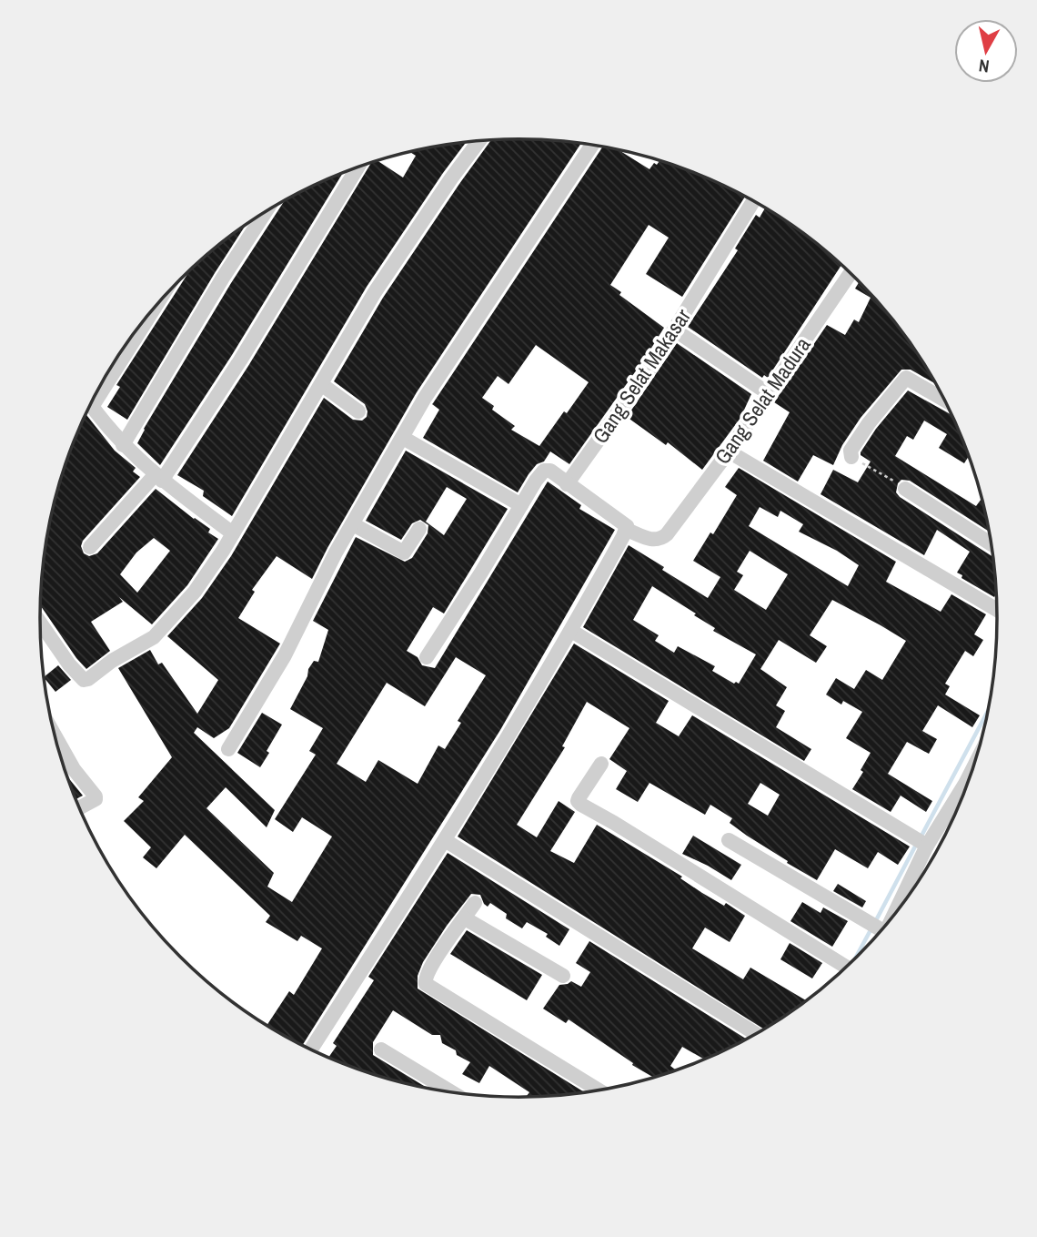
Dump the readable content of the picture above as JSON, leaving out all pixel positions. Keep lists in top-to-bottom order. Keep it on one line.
{"streets":{"street":["Gang Selat Makasar","Gang Selat Madura"]},"north":"bottom"}
